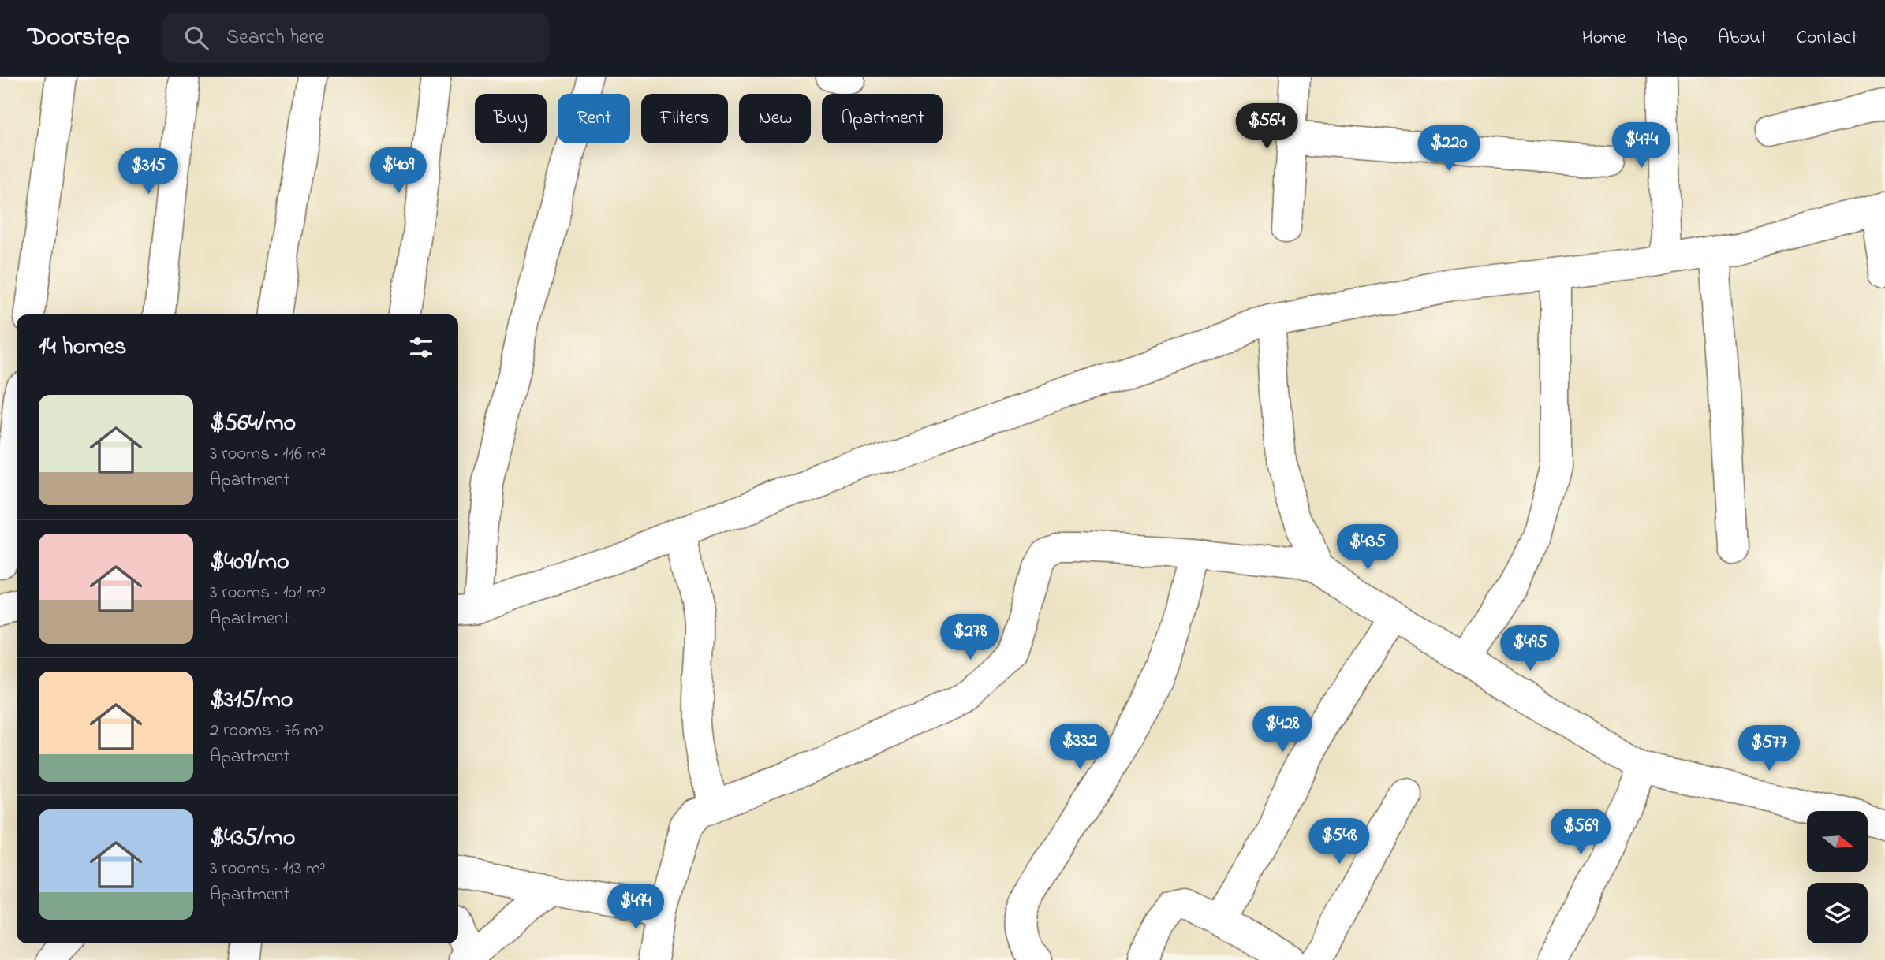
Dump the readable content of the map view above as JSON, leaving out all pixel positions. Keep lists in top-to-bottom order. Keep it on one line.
{"north":"right","page":{"header":"Doorstep","search":"Search here","nav":["Home","Map","About","Contact"],"chip":["Buy","Rent","Filters","New","Apartment"],"price":["$564","$474","$220","$409","$315","$435","$278","$495","$428","$332","$577","$569","$548","$494"],"heading":"14 homes","list":[{"name":"$564/mo","note":"3 rooms · 116 m² · Apartment"},{"name":"$409/mo","note":"3 rooms · 101 m² · Apartment"},{"name":"$315/mo","note":"2 rooms · 76 m² · Apartment"},{"name":"$435/mo","note":"3 rooms · 113 m² · Apartment"}]}}
